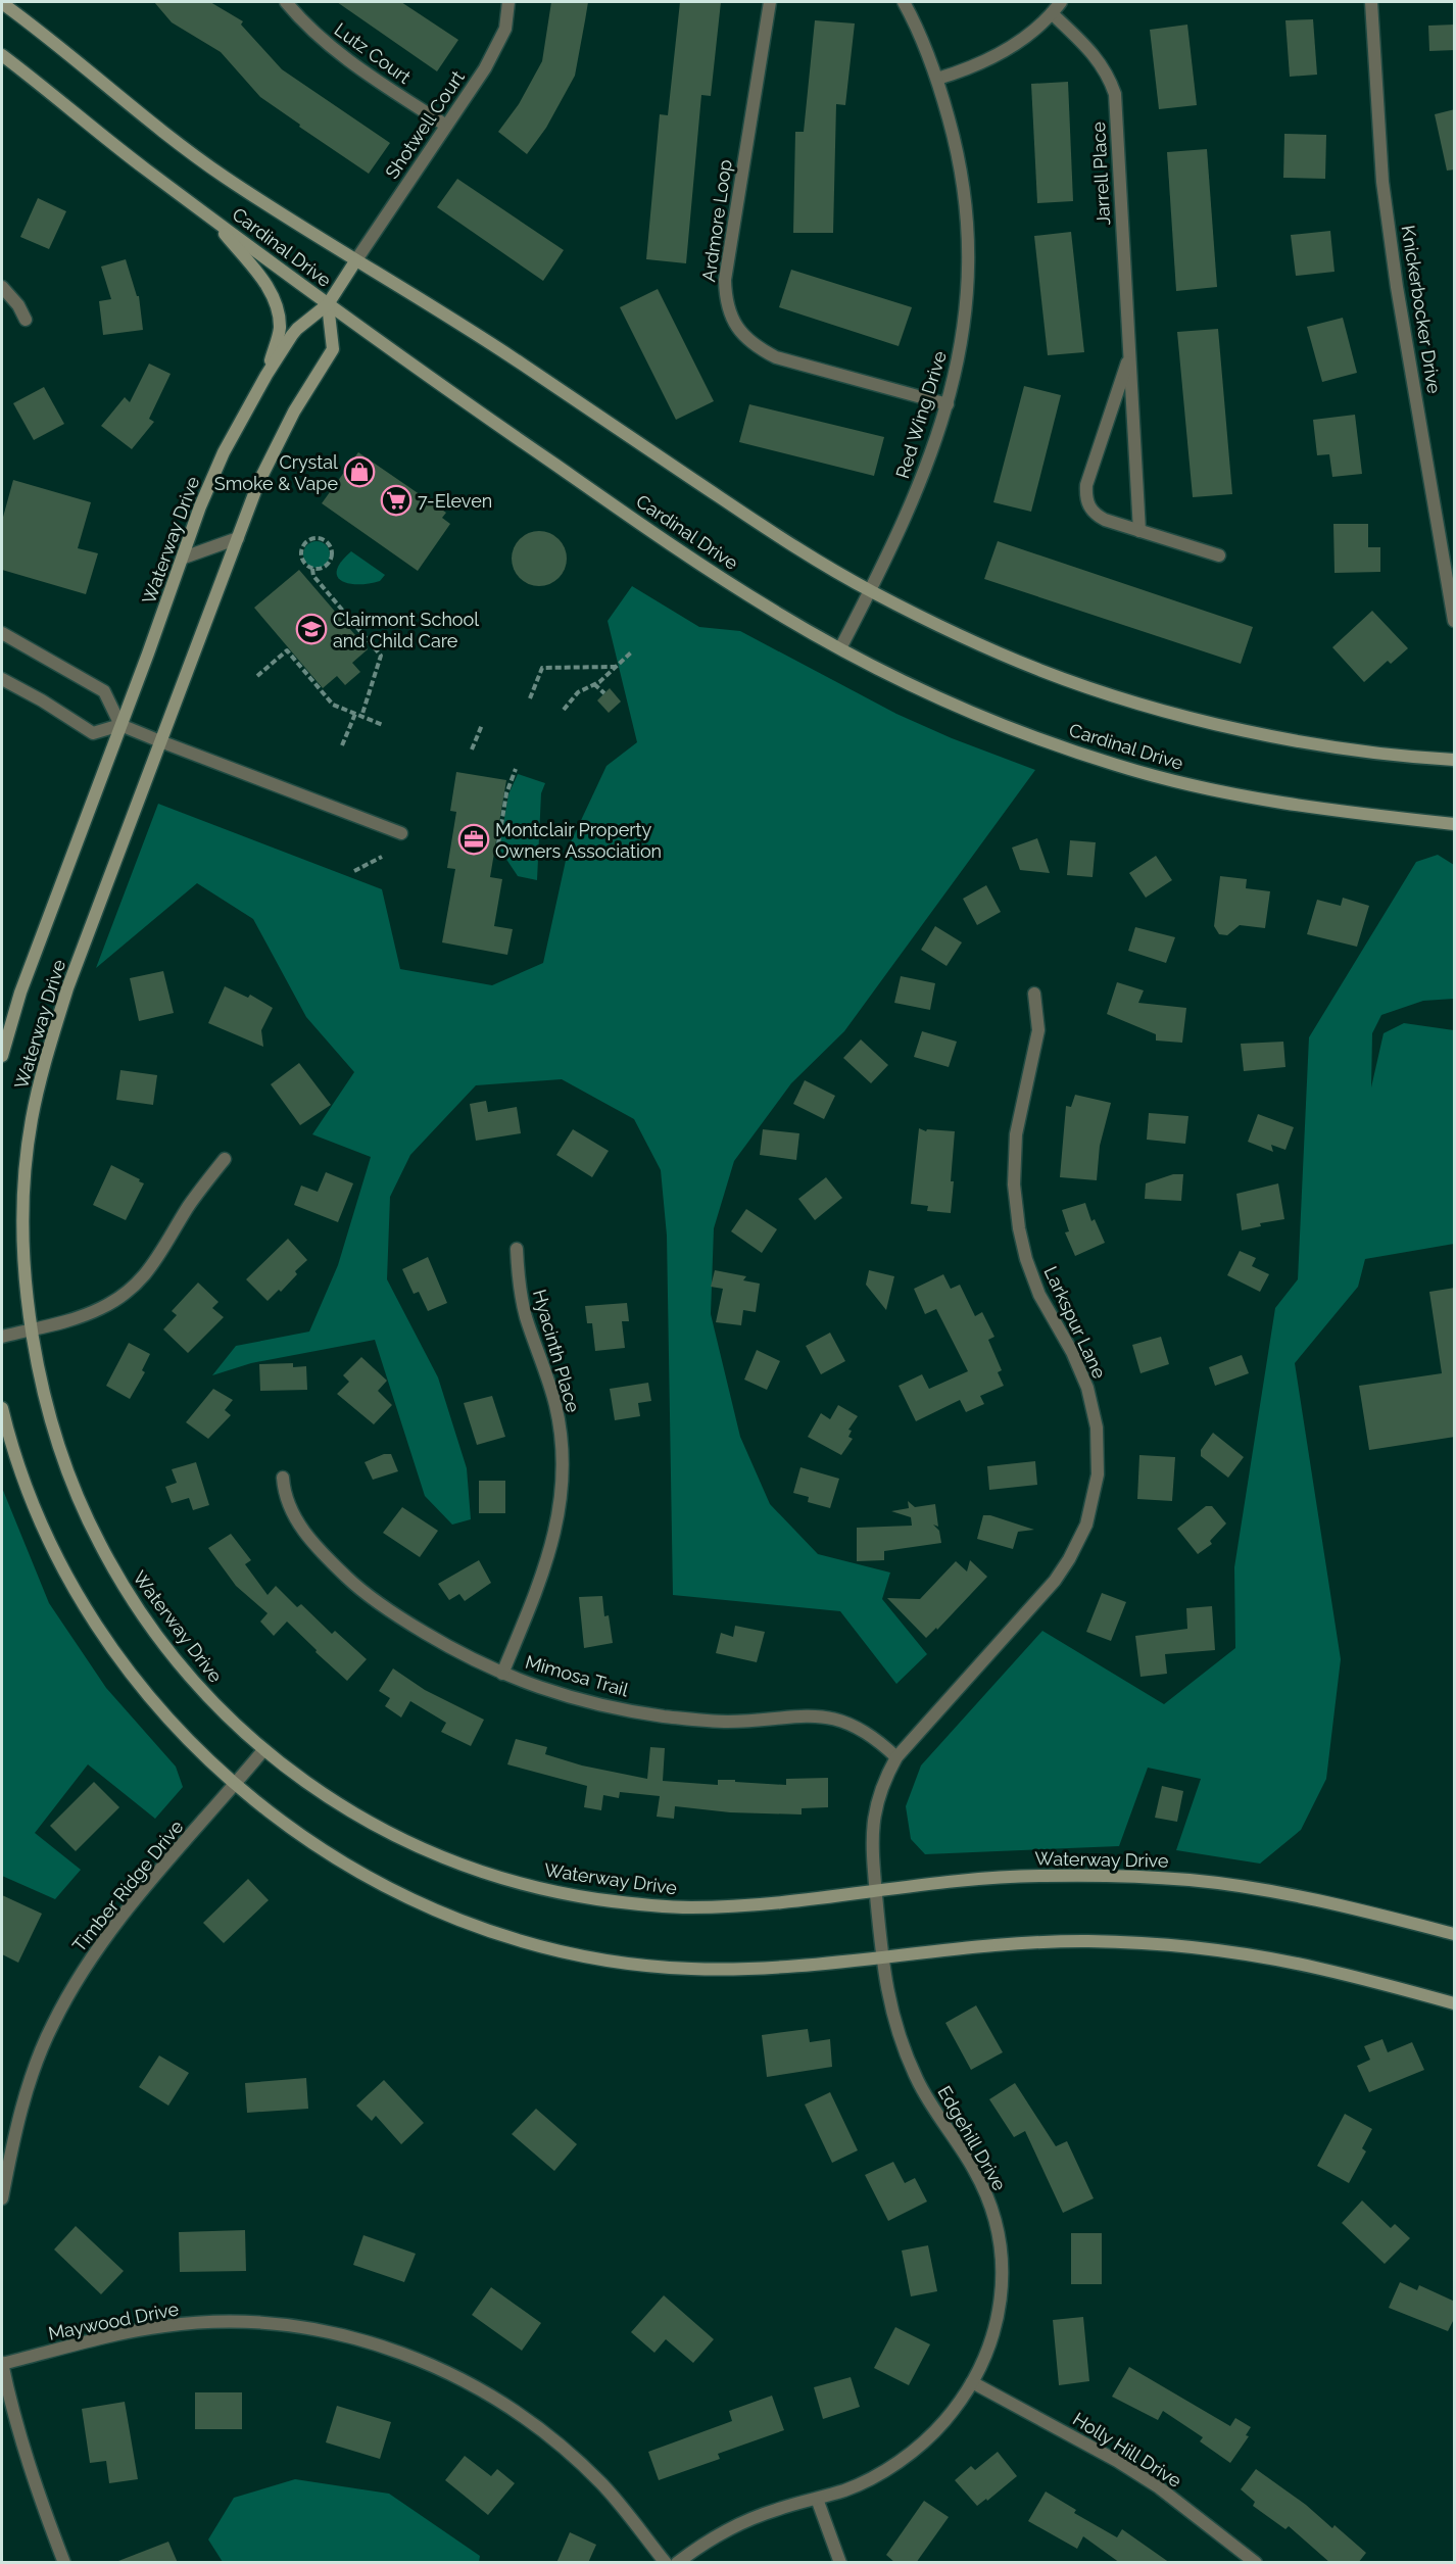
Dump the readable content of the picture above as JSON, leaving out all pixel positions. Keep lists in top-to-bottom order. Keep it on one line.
{"streets":{"main road":["Cardinal Drive","Waterway Drive"],"street":["Lutz Court","Shotwell Court","Jarrell Place","Ardmore Loop","Knickerbocker Drive","Red Wing Drive","Larkspur Lane","Hyacinth Place","Mimosa Trail","Timber Ridge Drive","Edgehill Drive","Maywood Drive","Holly Hill Drive"]},"crossings":[["Lutz Court","Shotwell Court"],["Shotwell Court","Cardinal Drive"],["Shotwell Court","Waterway Drive"],["Ardmore Loop","Red Wing Drive"],["Cardinal Drive","Red Wing Drive"],["Cardinal Drive","Waterway Drive"],["Waterway Drive","Larkspur Lane"],["Waterway Drive","Timber Ridge Drive"],["Waterway Drive","Edgehill Drive"],["Larkspur Lane","Mimosa Trail"],["Larkspur Lane","Edgehill Drive"],["Hyacinth Place","Mimosa Trail"],["Edgehill Drive","Holly Hill Drive"]],"places":{"shop":["Crystal Smoke & Vape"],"supermarket":["7-Eleven"],"school or university":["Clairmont School and Child Care"],"office":["Montclair Property Owners Association"]}}
